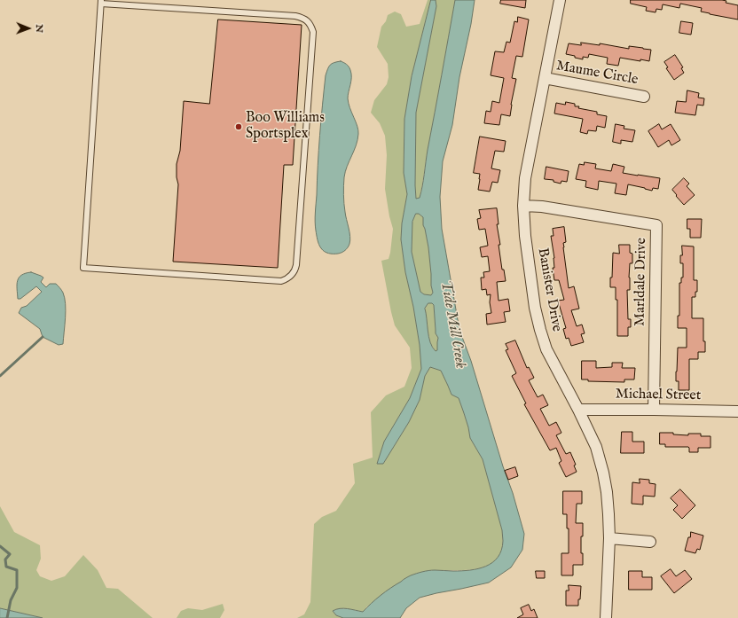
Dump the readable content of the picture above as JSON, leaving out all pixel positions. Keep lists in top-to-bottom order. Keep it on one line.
{"streets":{"street":["Maume Circle","Marldale Drive","Banister Drive","Michael Street"]},"crossings":[["Maume Circle","Banister Drive"],["Marldale Drive","Banister Drive"],["Marldale Drive","Michael Street"],["Banister Drive","Michael Street"]],"water":["Tide Mill Creek"],"places":["Boo Williams Sportsplex"],"north":"right"}
